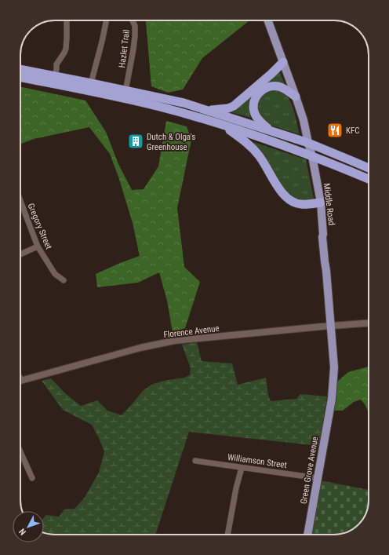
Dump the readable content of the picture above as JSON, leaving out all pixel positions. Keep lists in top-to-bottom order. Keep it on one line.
{"streets":{"main road":["Middle Road","Green Grove Avenue"],"street":["Hazlet Trail","Gregory Street","Florence Avenue","Williamson Street"]},"crossings":[["Middle Road","Florence Avenue"],["Middle Road","Green Grove Avenue"],["Williamson Street","Green Grove Avenue"]],"places":{"restaurant":["KFC"],"building":["Dutch & Olga's Greenhouse"]},"north":"bottom left"}
